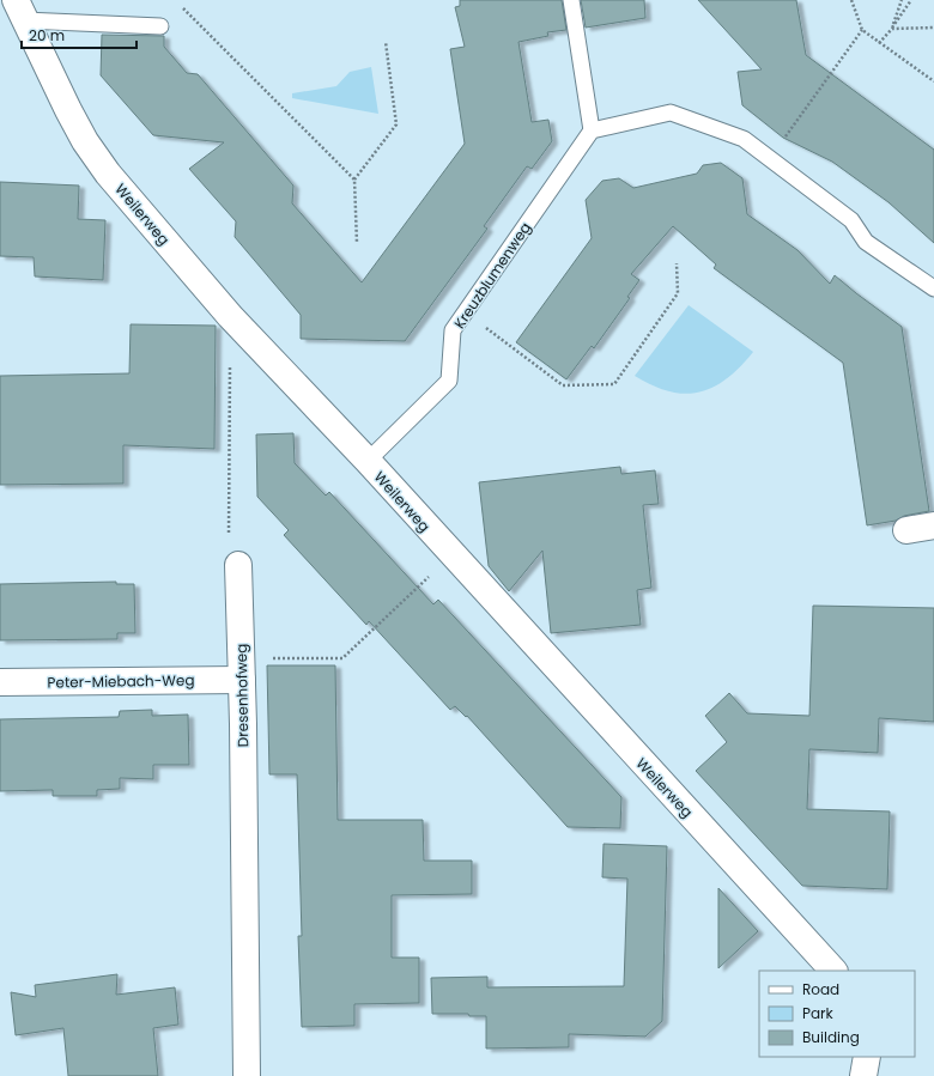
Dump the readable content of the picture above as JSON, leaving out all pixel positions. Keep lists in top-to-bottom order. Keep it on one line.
{"streets":{"street":["Weilerweg","Peter-Miebach-Weg","Dresenhofweg"],"lane":["Kreuzblumenweg"]},"crossings":[["Weilerweg","Kreuzblumenweg"],["Peter-Miebach-Weg","Dresenhofweg"]],"legend":["Road","Park","Building"],"scale_bar":"20 m"}
